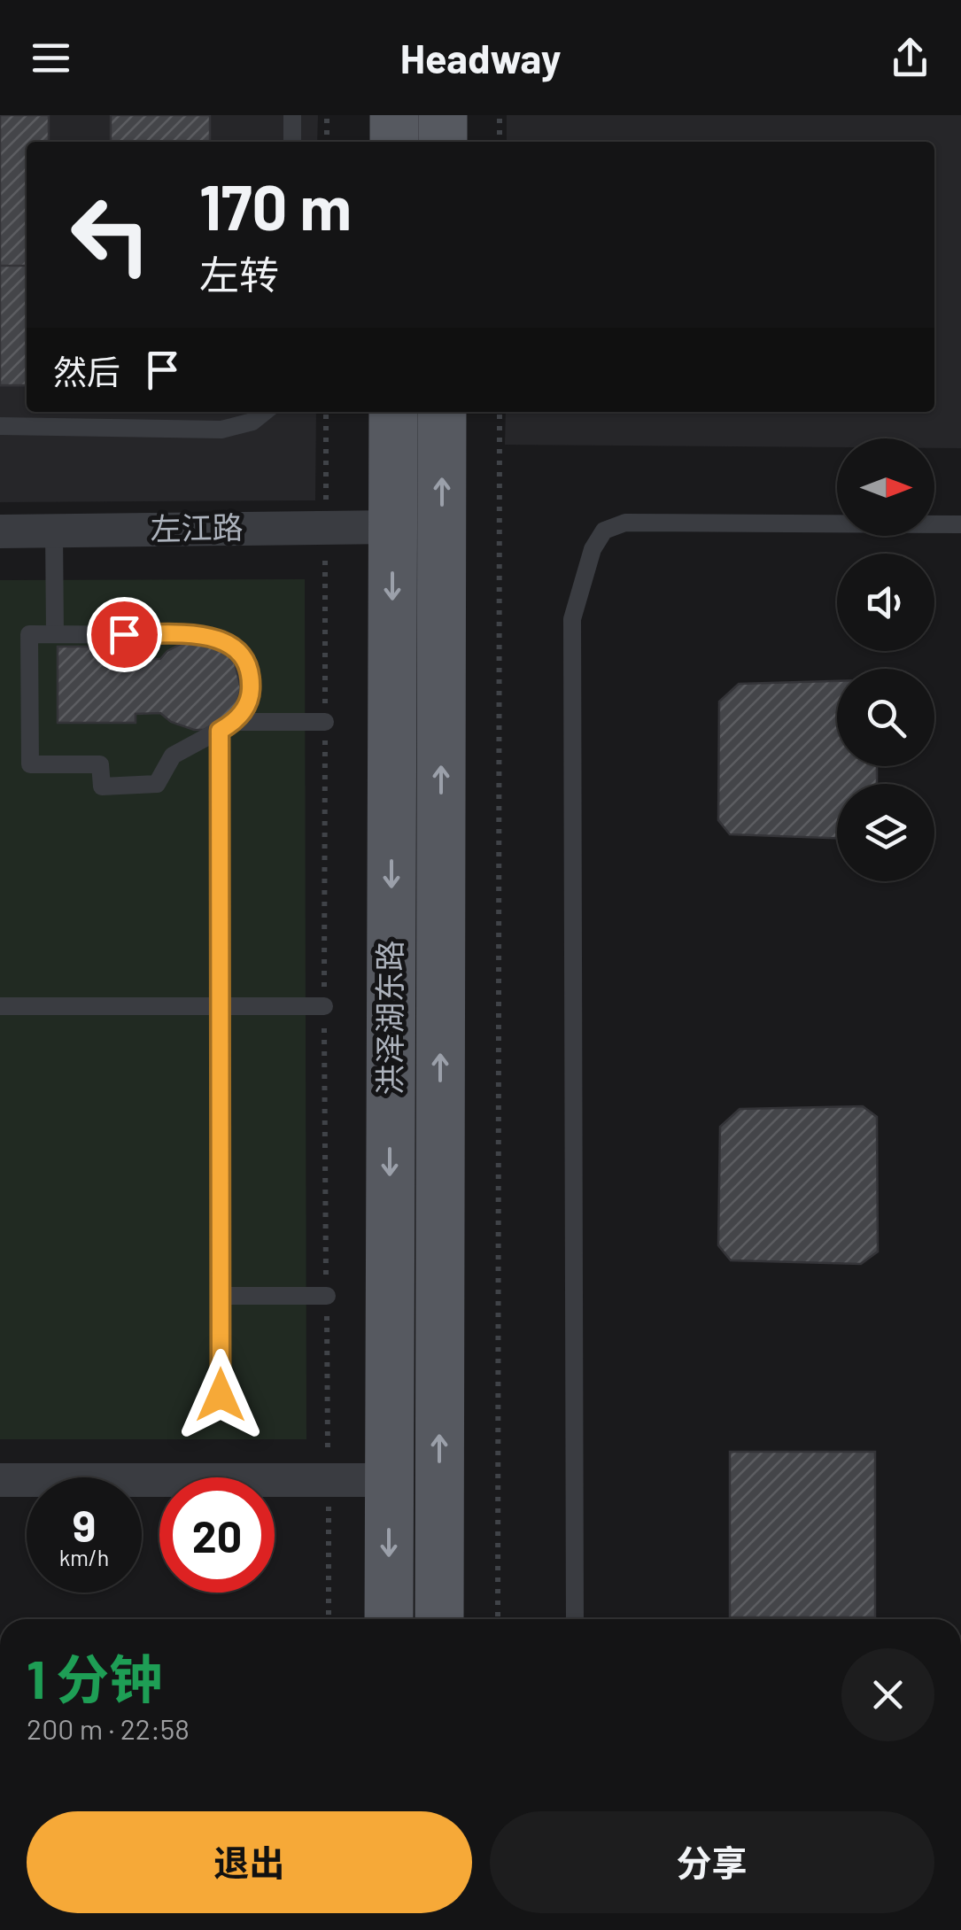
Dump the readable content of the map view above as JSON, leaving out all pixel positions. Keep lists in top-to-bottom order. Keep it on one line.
{"streets":{"main road":["洪泽湖东路"],"street":["左江路"]},"crossings":[["左江路","洪泽湖东路"]],"north":"right","page":{"header":"Headway","turn":["170 m","左转"],"then":"然后","speed":"9 km/h","limit":"20","heading":["1 分钟","200 m · 22:58"],"buttons":["退出","分享"]}}
